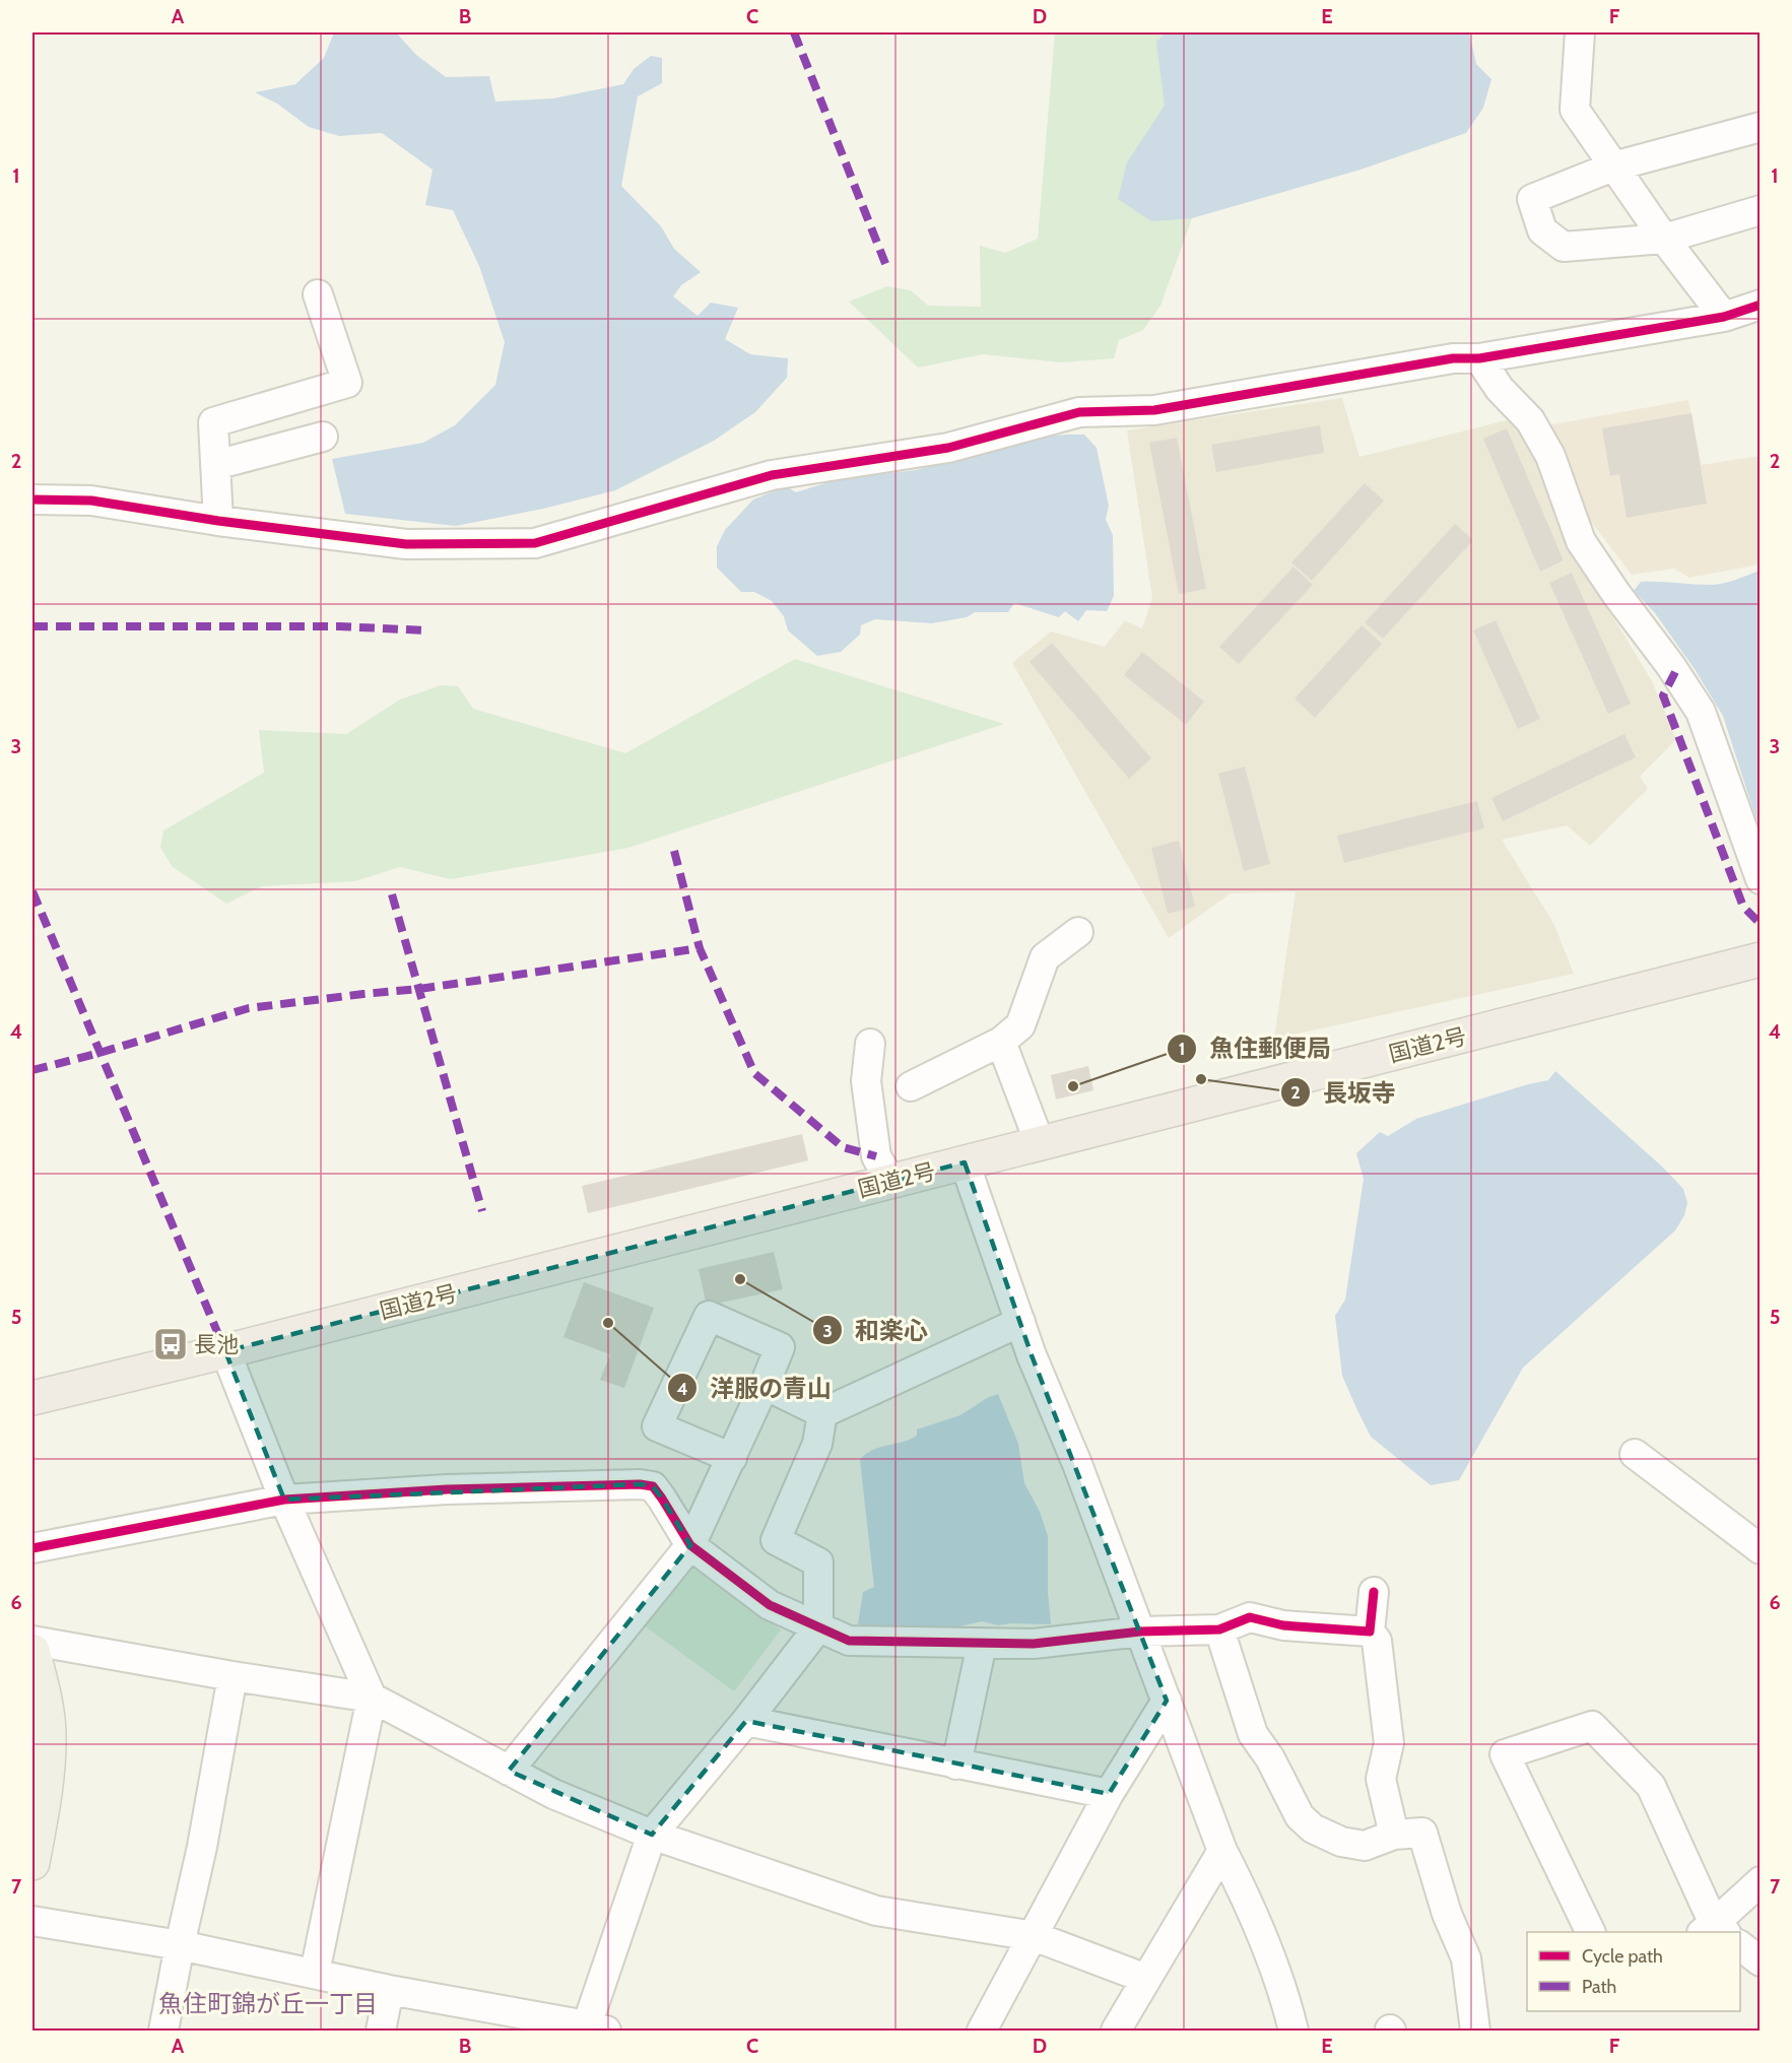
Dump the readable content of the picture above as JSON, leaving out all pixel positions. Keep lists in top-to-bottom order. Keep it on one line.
{"streets":{"highway":["国道2号"]},"districts":["魚住町錦が丘一丁目"],"places":{"other":["長坂寺","魚住郵便局","和楽心","洋服の青山"],"bus stop":["長池"]},"legend":["Cycle path","Path"],"grid":{"columns":["A","B","C","D","E","F"],"rows":["1","2","3","4","5","6","7"]}}
